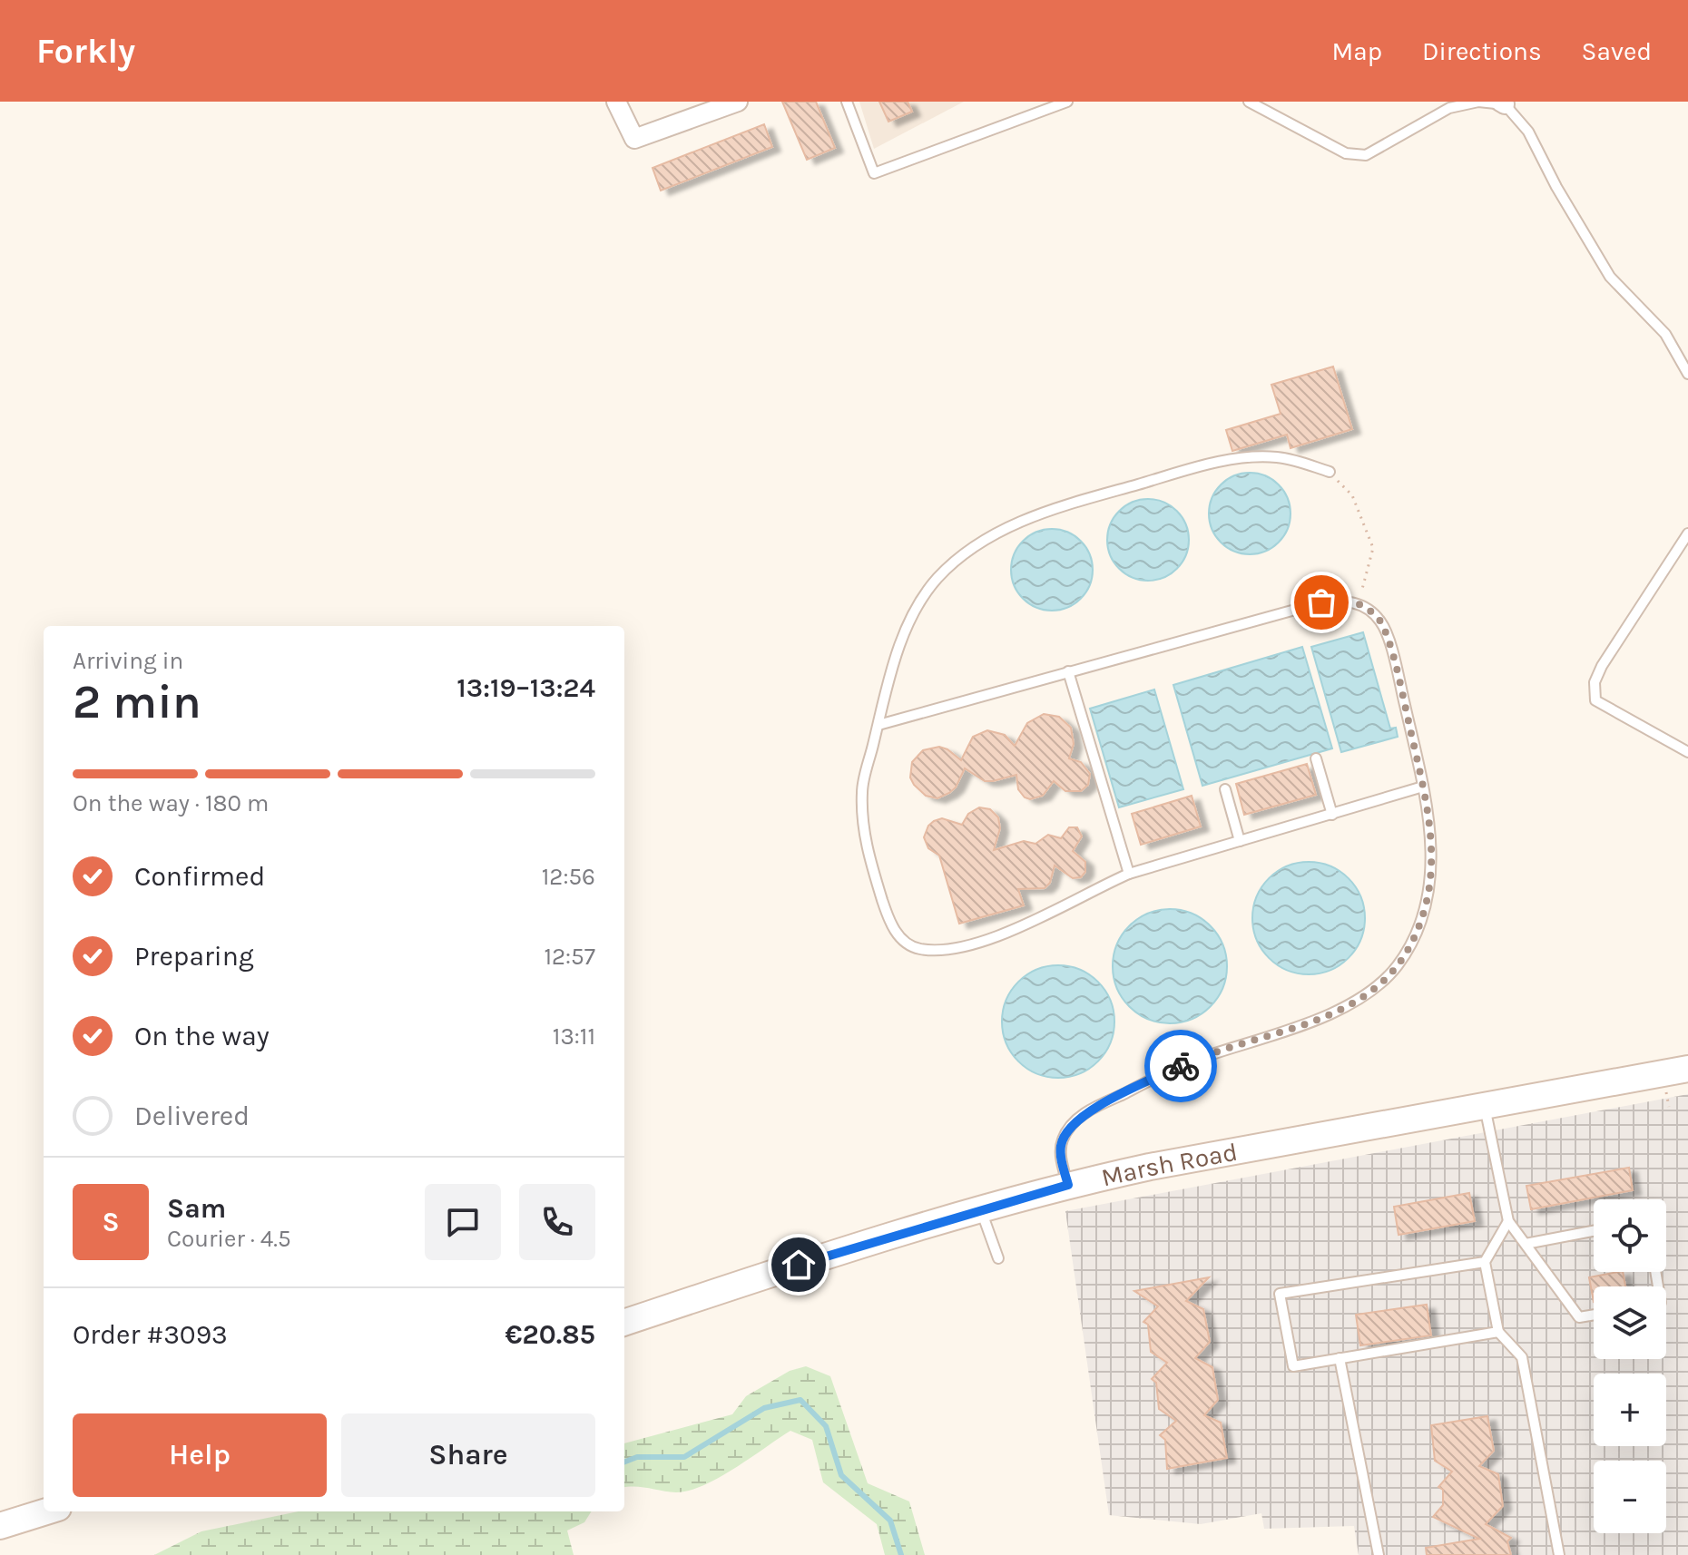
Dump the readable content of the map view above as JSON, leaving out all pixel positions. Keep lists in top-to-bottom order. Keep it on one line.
{"streets":{"main road":["Marsh Road"]},"page":{"header":"Forkly","nav":["Map","Directions","Saved"],"heading":["2 min","Arriving in","13:19–13:24"],"panel":["Sam","Courier · 4.5","Order #3093","€20.85"],"bar":"On the way · 180 m","list":[["Confirmed","12:56"],["Preparing","12:57"],["On the way","13:11"],"Delivered"],"round":"S","map_buttons":["+","−"],"buttons":["Help","Share"]}}
